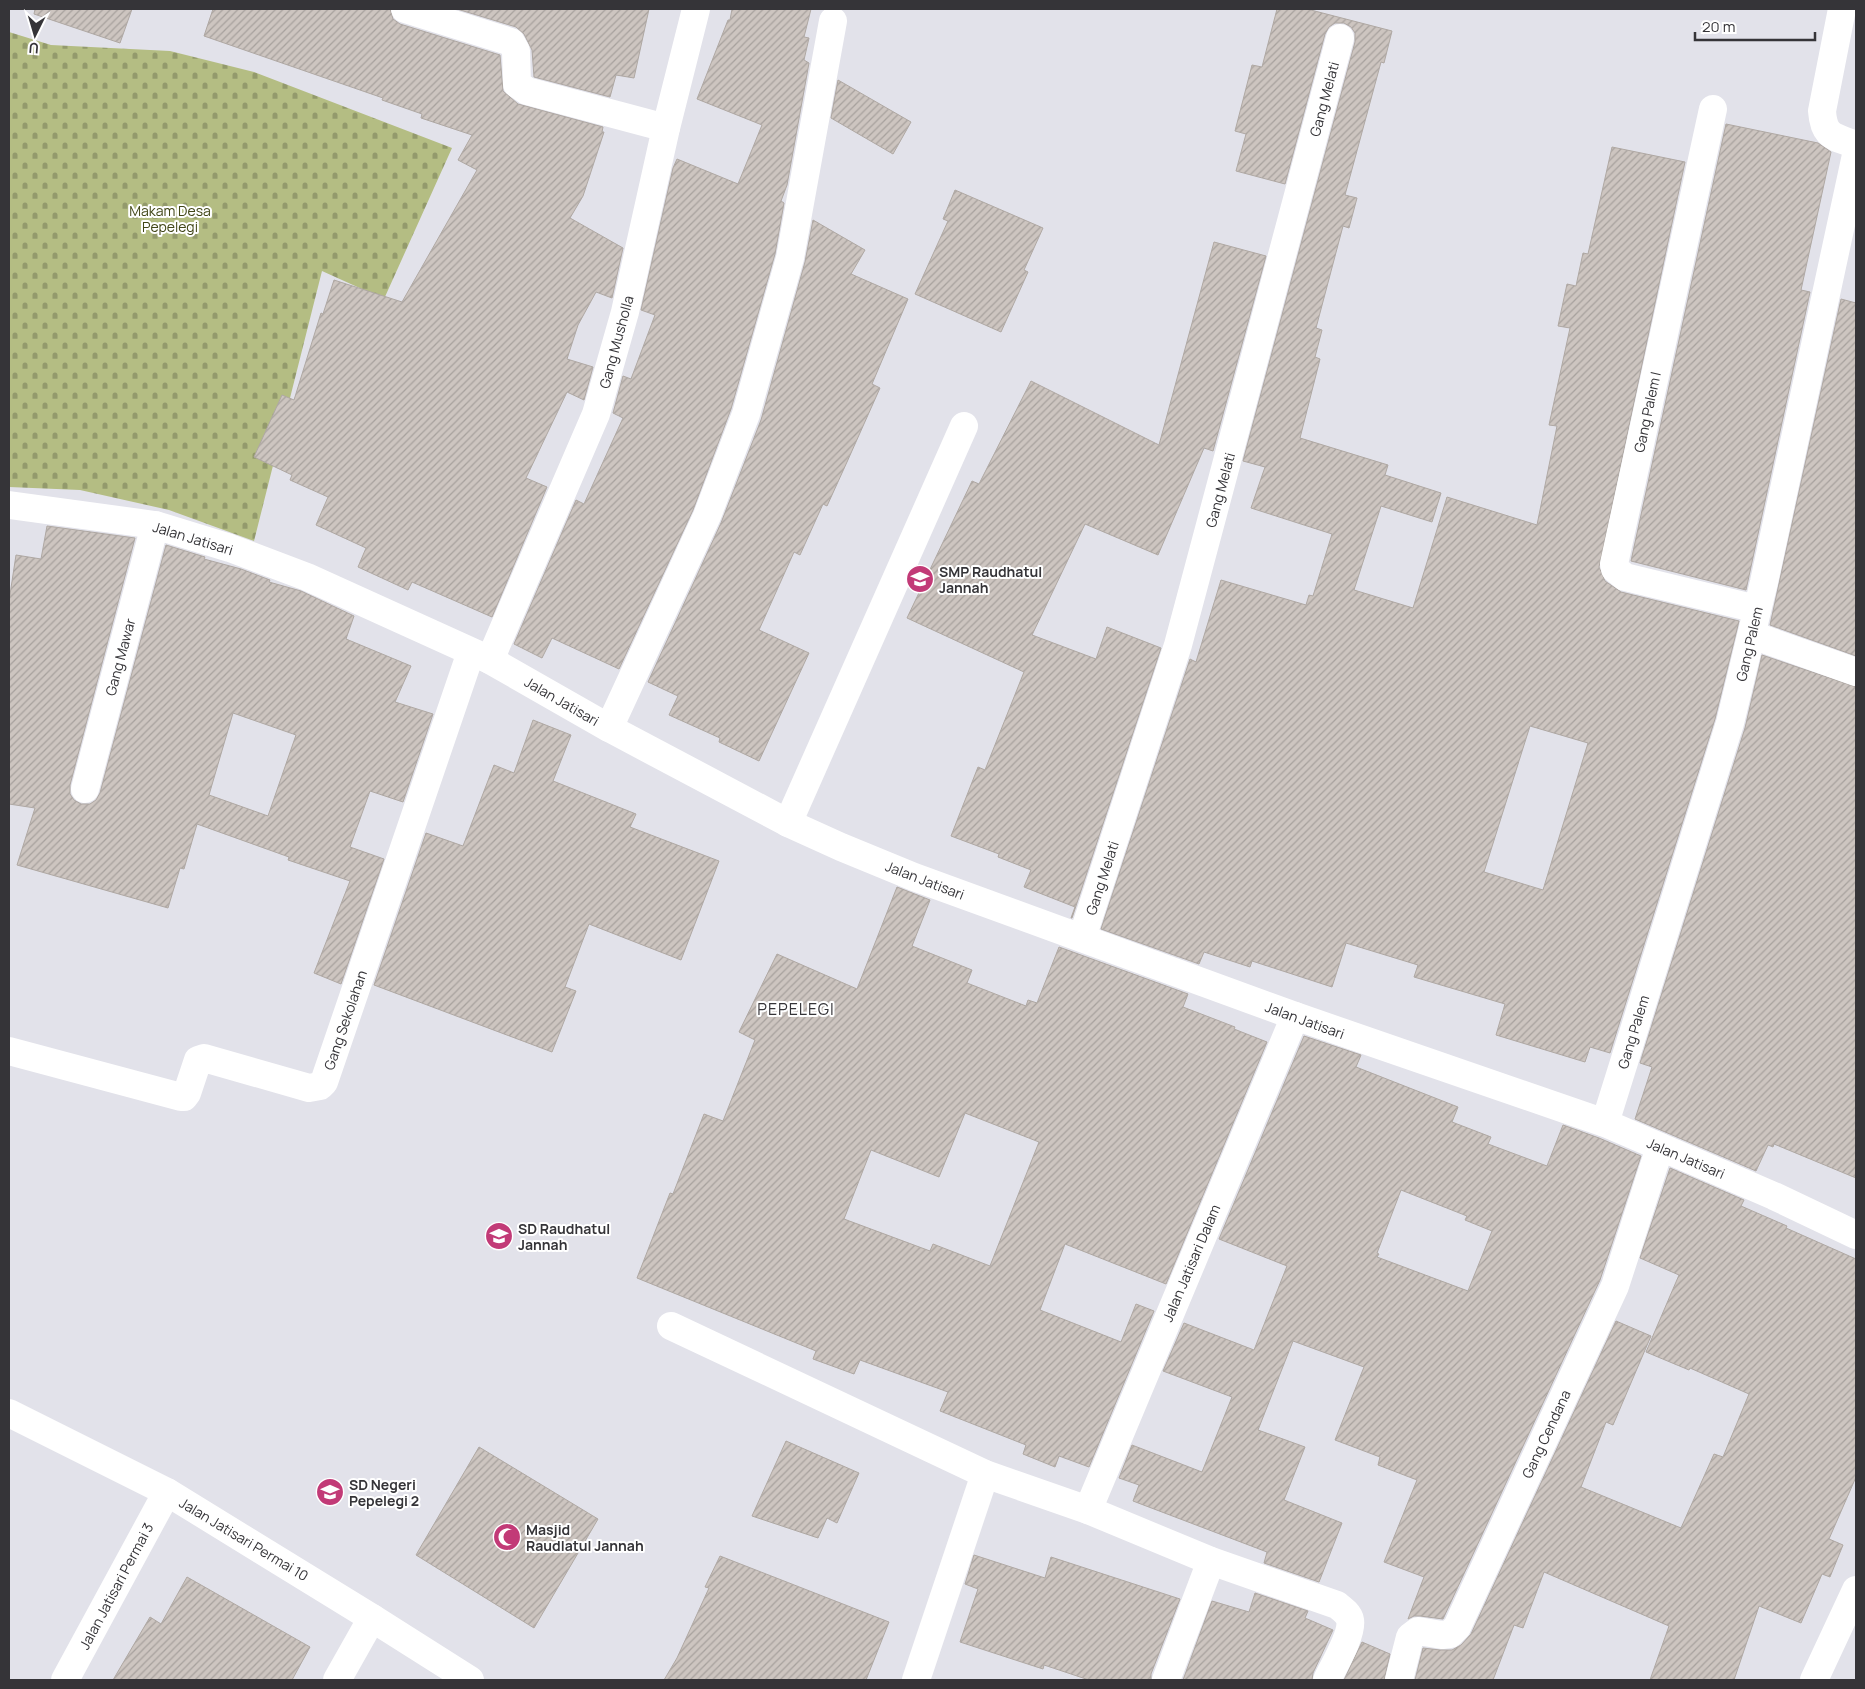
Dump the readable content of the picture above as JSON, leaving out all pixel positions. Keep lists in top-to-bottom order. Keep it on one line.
{"streets":{"street":["Gang Melati","Gang Musholla","Gang Palem I","Jalan Jatisari","Gang Palem","Gang Mawar","Gang Sekolahan","Jalan Jatisari Dalam","Gang Cendana","Jalan Jatisari Permai 10","Jalan Jatisari Permai 3"]},"crossings":[["Gang Melati","Jalan Jatisari"],["Gang Musholla","Jalan Jatisari"],["Gang Musholla","Gang Sekolahan"],["Gang Palem I","Gang Palem"],["Jalan Jatisari","Gang Palem"],["Jalan Jatisari","Gang Mawar"],["Jalan Jatisari","Gang Sekolahan"],["Jalan Jatisari","Jalan Jatisari Dalam"],["Jalan Jatisari","Gang Cendana"],["Jalan Jatisari Permai 10","Jalan Jatisari Permai 3"]],"districts":["PEPELEGI"],"parks":["Makam Desa Pepelegi"],"places":{"school or university":["SMP Raudhatul Jannah","SD Raudhatul Jannah","SD Negeri Pepelegi 2"],"mosque":["Masjid Raudlatul Jannah"]},"scale_bar":"20 m","north":"bottom"}
